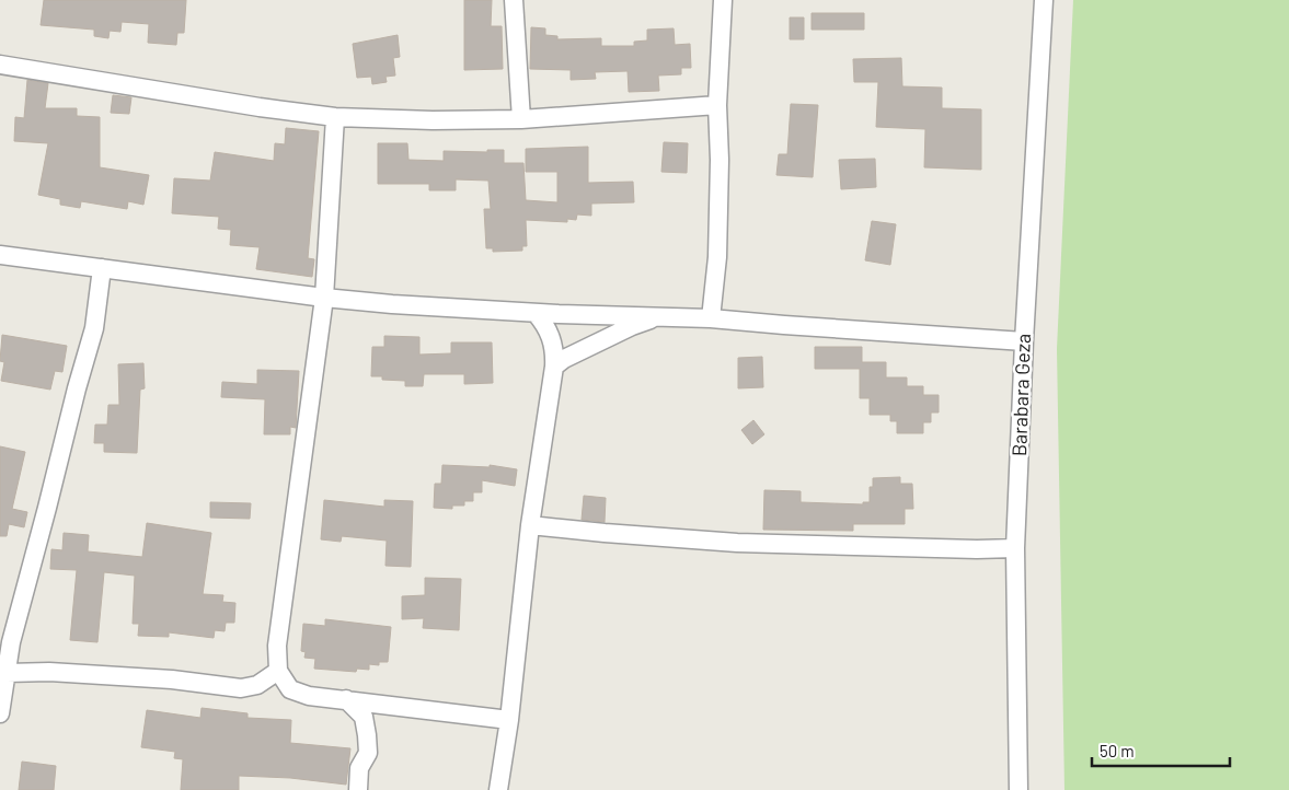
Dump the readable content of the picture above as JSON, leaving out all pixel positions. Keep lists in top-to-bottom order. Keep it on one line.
{"streets":{"street":["Barabara Geza"]},"scale_bar":"50 m"}
